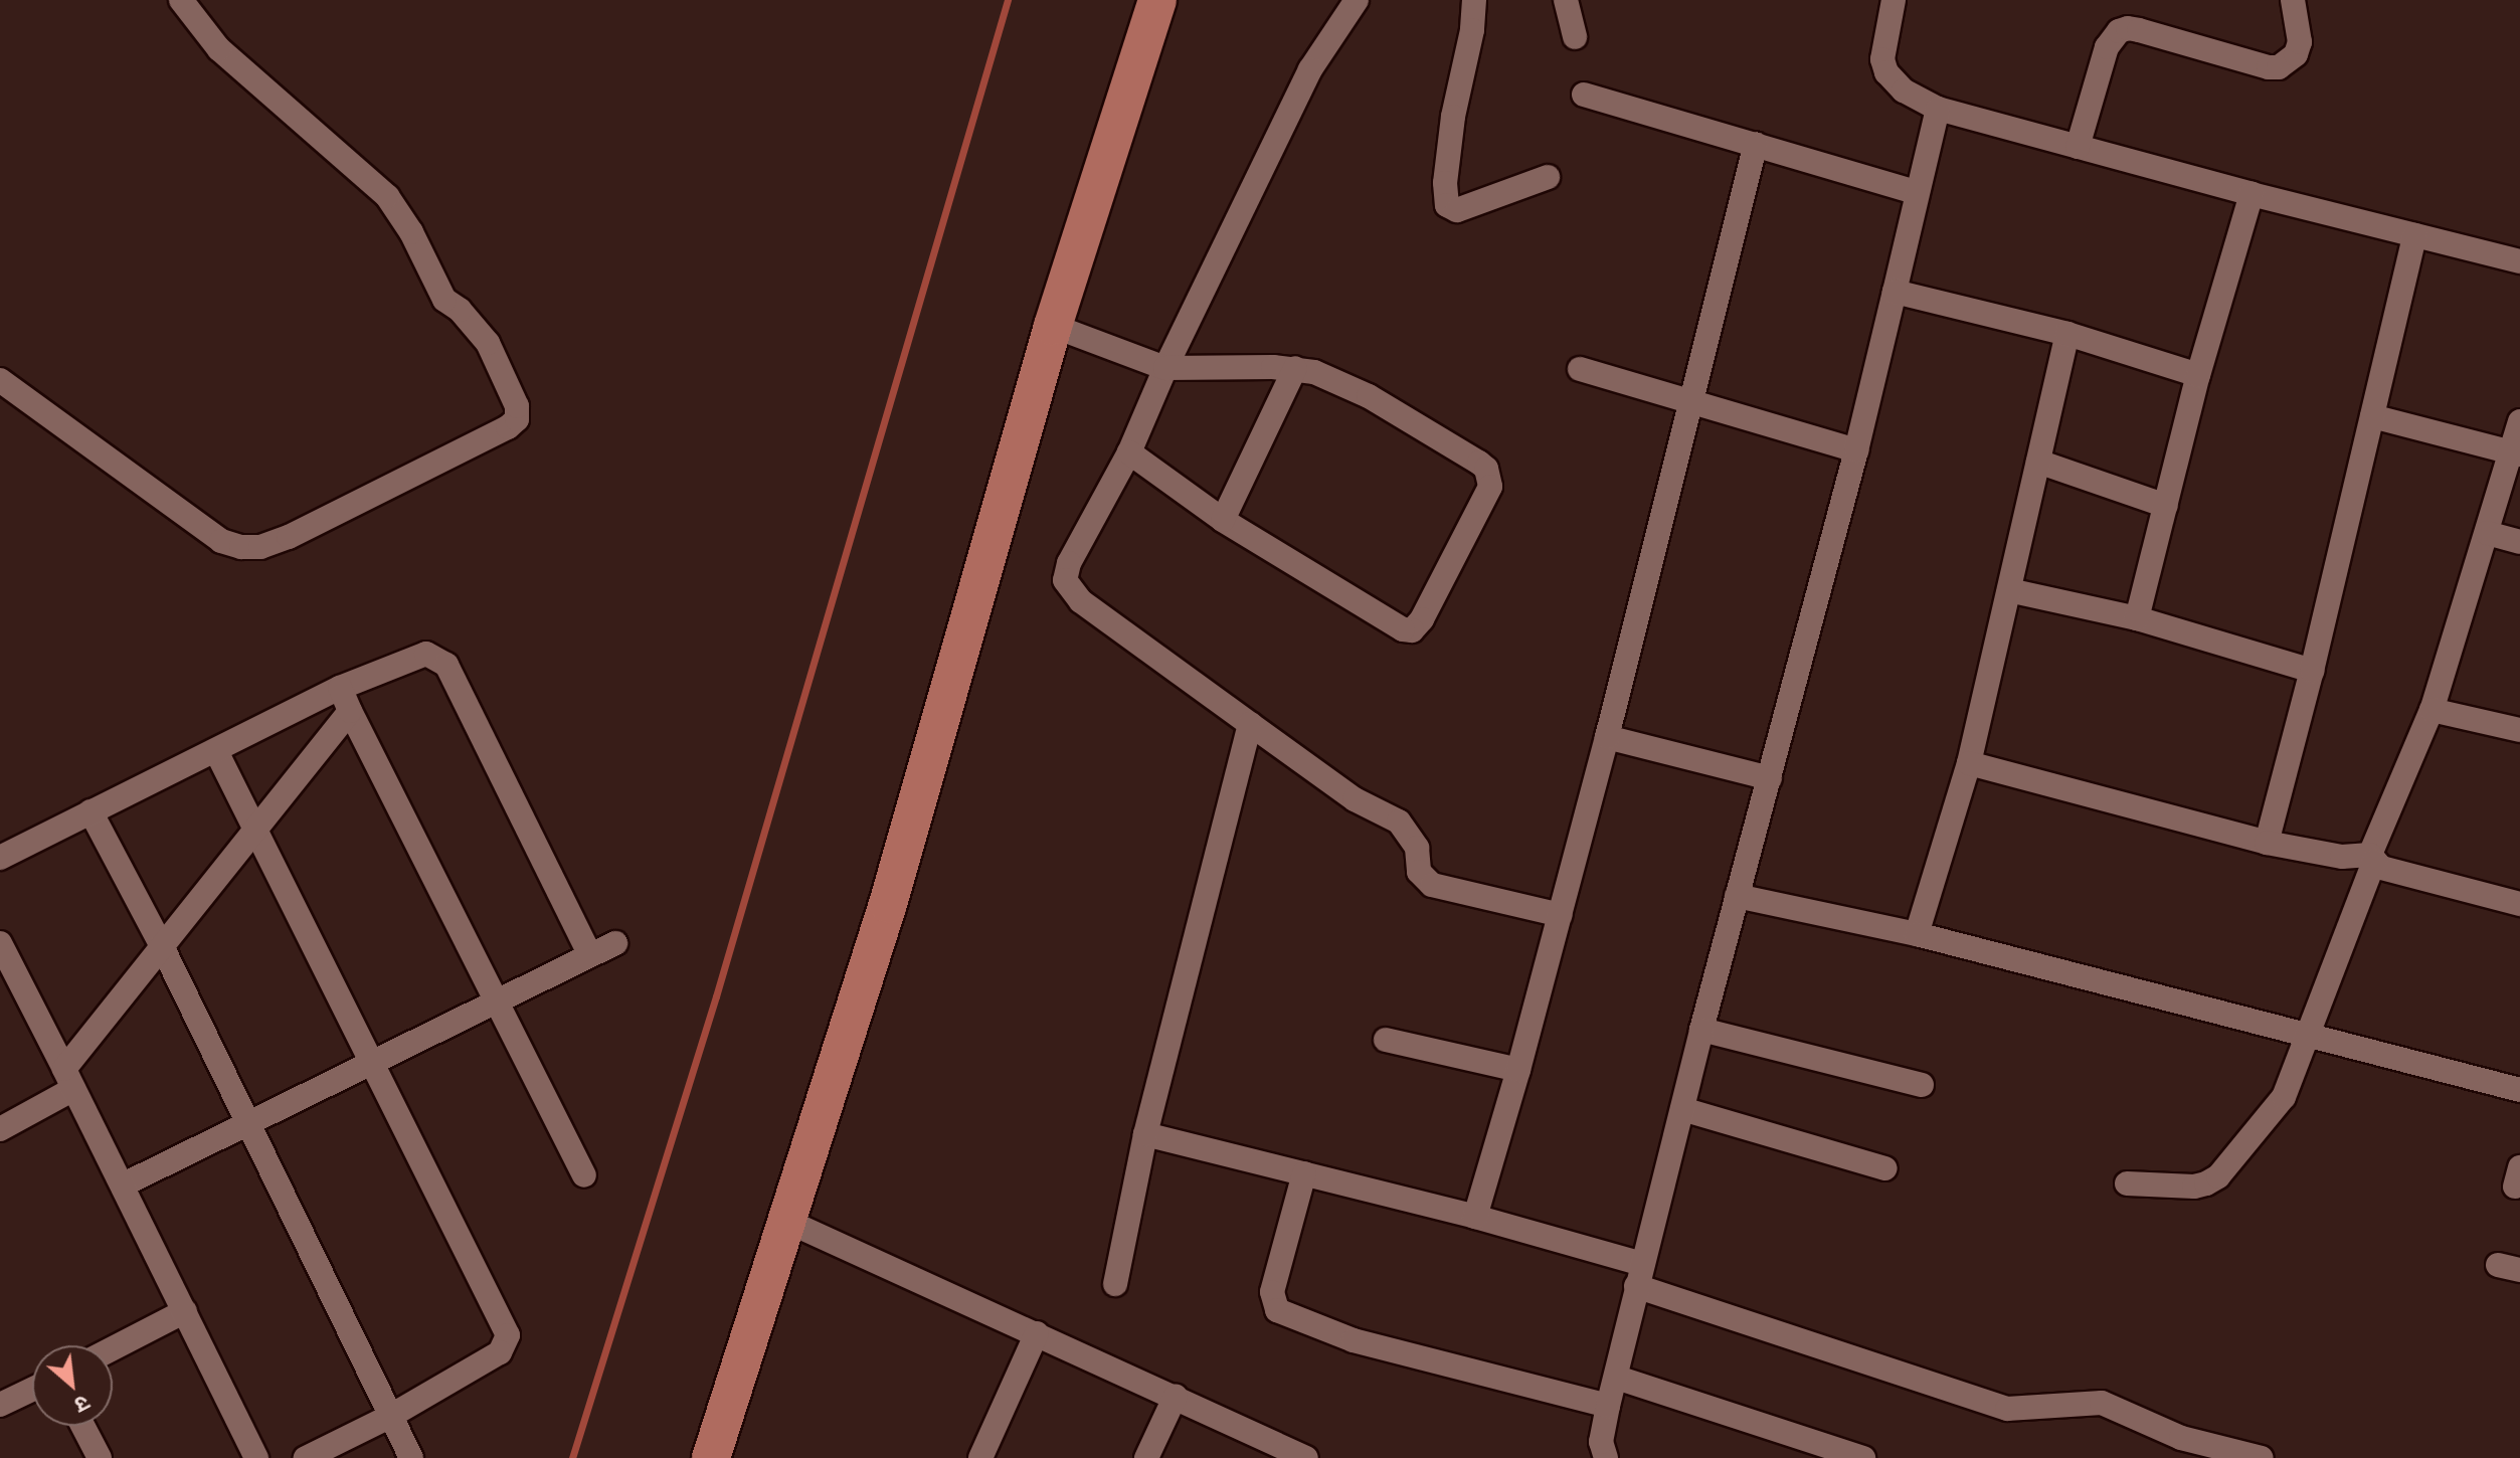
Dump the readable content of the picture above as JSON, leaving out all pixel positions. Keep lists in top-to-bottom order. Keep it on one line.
{"north":"bottom right"}
